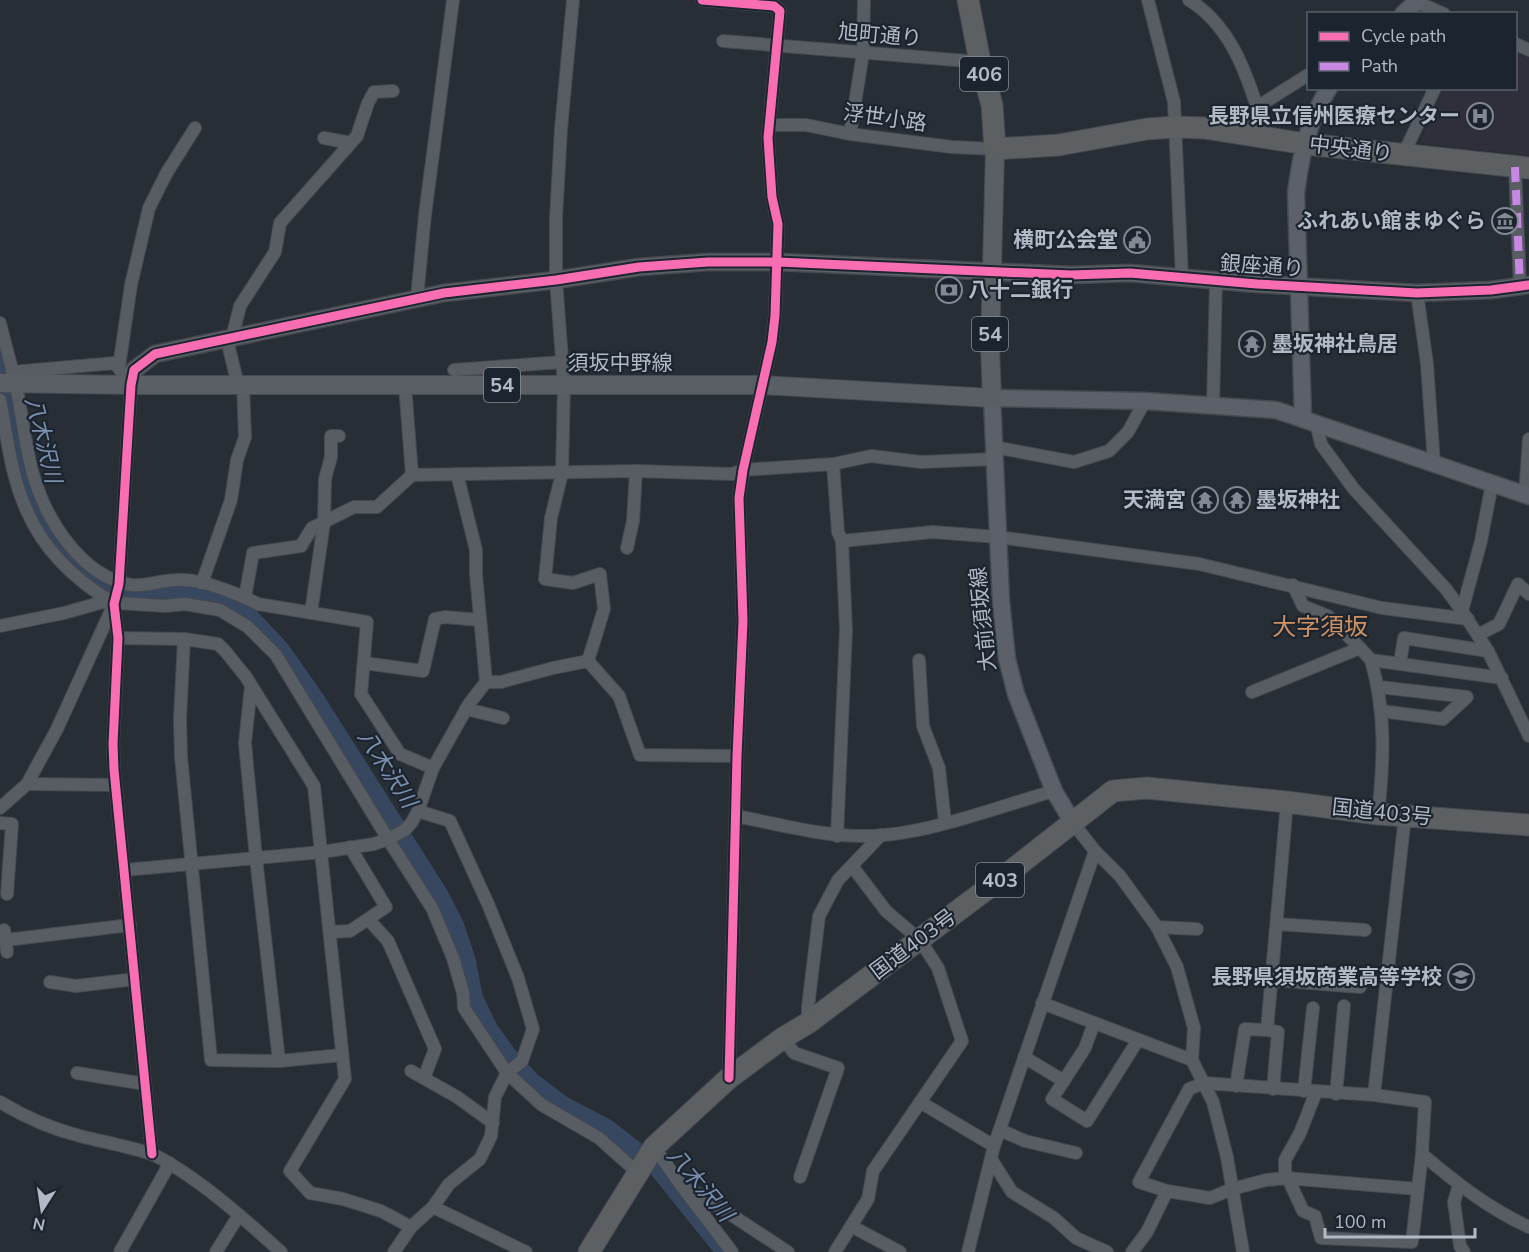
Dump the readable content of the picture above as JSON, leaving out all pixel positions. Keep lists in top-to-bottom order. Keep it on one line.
{"streets":{"highway":["406","中央通り","国道403号","403"],"main road":["54","須坂中野線"],"street":["旭町通り","浮世小路","銀座通り","大前須坂線"]},"crossings":[["旭町通り","406"],["406","浮世小路"],["406","中央通り"],["406","54"],["浮世小路","中央通り"],["浮世小路","54"],["中央通り","54"],["銀座通り","54"],["銀座通り","須坂中野線"],["54","須坂中野線"],["54","大前須坂線"],["須坂中野線","大前須坂線"],["大前須坂線","国道403号"]],"districts":["大字須坂"],"water":["八木沢川"],"places":{"hospital":["長野県立信州医療センター"],"museum":["ふれあい館まゆぐら"],"public building":["横町公会堂"],"bank":["八十二銀行"],"temple":["墨坂神社鳥居","天満宮","墨坂神社"],"school or university":["長野県須坂商業高等学校"]},"legend":["Cycle path","Path"],"scale_bar":"100 m","north":"bottom"}
